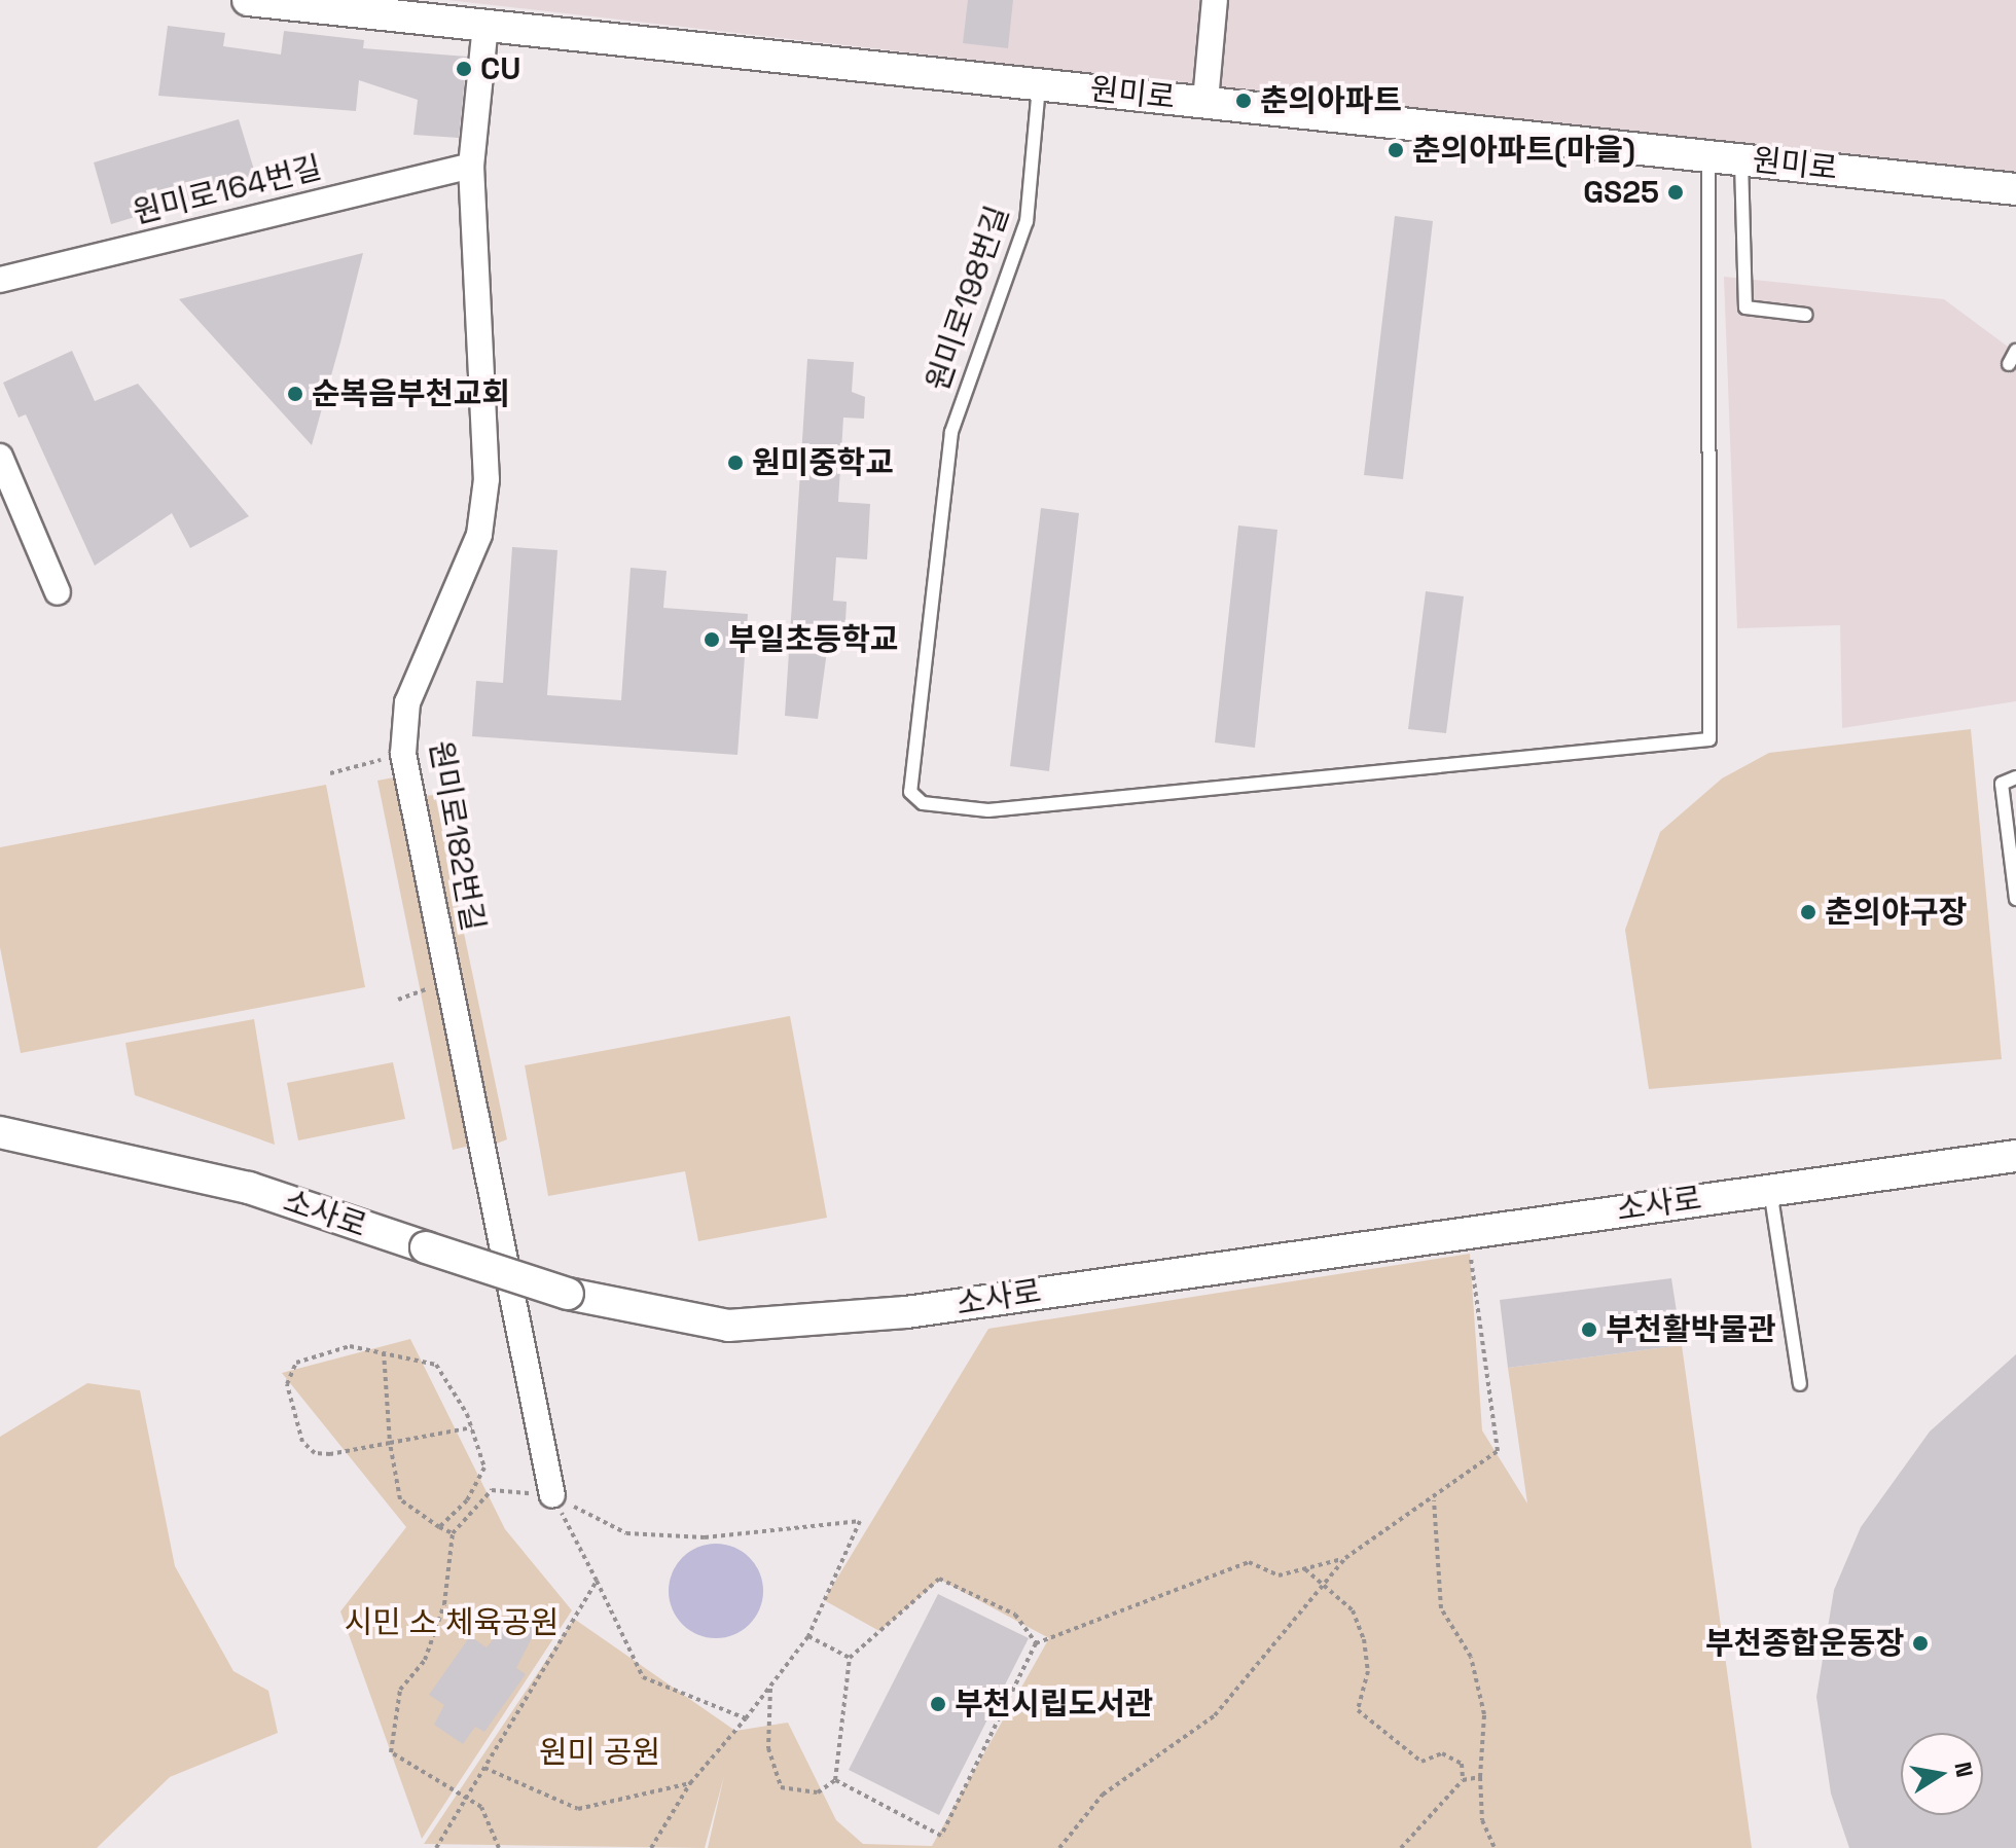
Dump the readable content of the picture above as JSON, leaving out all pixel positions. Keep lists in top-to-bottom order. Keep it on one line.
{"streets":{"street":["원미로","원미로164번길","원미로182번길","소사로"],"lane":["원미로198번길"]},"crossings":[["원미로","원미로198번길"],["원미로","원미로182번길"],["원미로164번길","원미로182번길"]],"parks":["시민 소 체육공원","원미 공원"],"places":["CU","춘의아파트","춘의아파트(마을)","GS25","순복음부천교회","원미중학교","부일초등학교","춘의야구장","부천활박물관","부천종합운동장","부천시립도서관"],"north":"right"}
